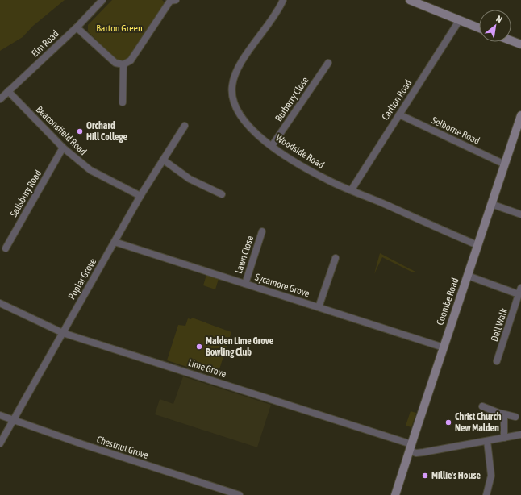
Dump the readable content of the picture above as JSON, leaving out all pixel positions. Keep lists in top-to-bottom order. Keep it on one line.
{"streets":{"main road":["Coombe Road"],"street":["Elm Road","Burberry Close","Carlton Road","Beaconsfield Road","Selborne Road","Woodside Road","Salisbury Road","Lawn Close","Poplar Grove","Sycamore Grove","Dell Walk","Lime Grove","Chestnut Grove"]},"crossings":[["Elm Road","Beaconsfield Road"],["Burberry Close","Woodside Road"],["Carlton Road","Selborne Road"],["Carlton Road","Woodside Road"],["Beaconsfield Road","Salisbury Road"],["Beaconsfield Road","Poplar Grove"],["Selborne Road","Coombe Road"],["Woodside Road","Coombe Road"],["Lawn Close","Sycamore Grove"],["Poplar Grove","Sycamore Grove"],["Poplar Grove","Lime Grove"],["Poplar Grove","Chestnut Grove"],["Sycamore Grove","Coombe Road"],["Coombe Road","Lime Grove"]],"parks":["Barton Green"],"places":["Orchard Hill College","Malden Lime Grove Bowling Club","Christ Church New Malden","Millie's House"],"north":"top right"}
